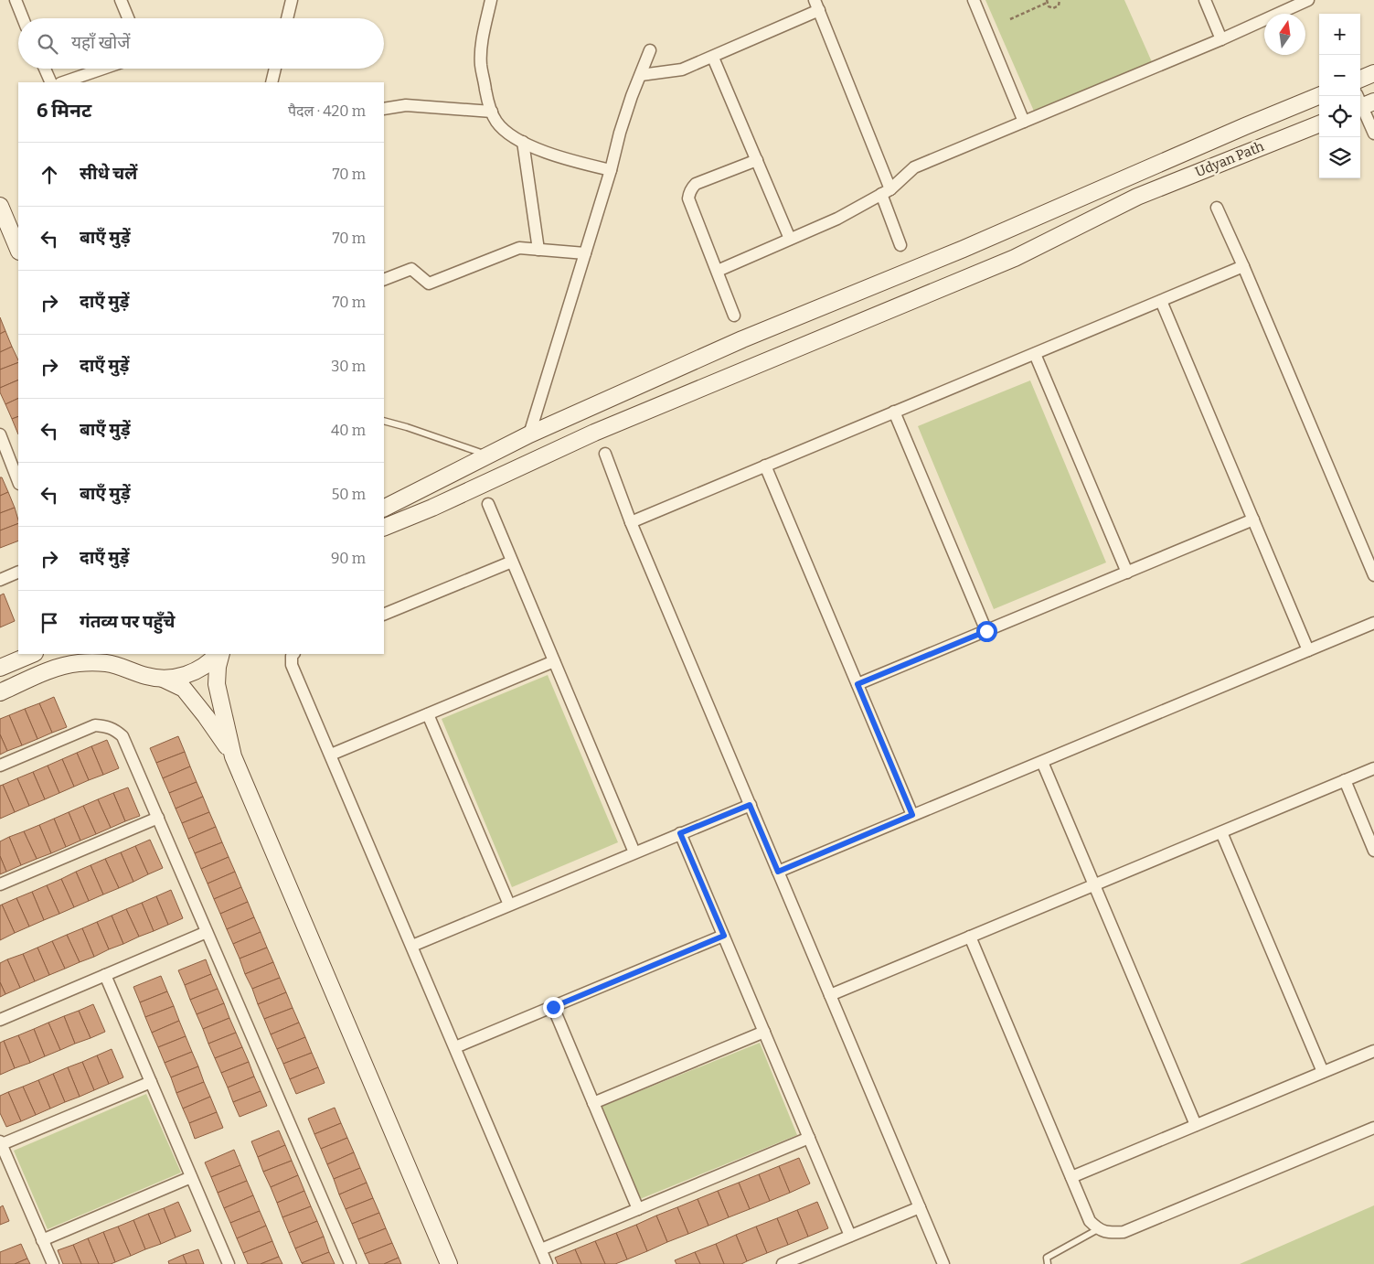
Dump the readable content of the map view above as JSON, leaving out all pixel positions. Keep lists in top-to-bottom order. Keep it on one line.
{"streets":{"main road":["Udyan Path"]},"north":"top","page":{"map_buttons":["+","−"],"search":"यहाँ खोजें","heading":["6 मिनट","पैदल · 420 m"],"list":[["सीधे चलें","70 m"],["बाएँ मुड़ें","70 m"],["दाएँ मुड़ें","70 m"],["दाएँ मुड़ें","30 m"],["बाएँ मुड़ें","40 m"],["बाएँ मुड़ें","50 m"],["दाएँ मुड़ें","90 m"],"गंतव्य पर पहुँचे"]}}
